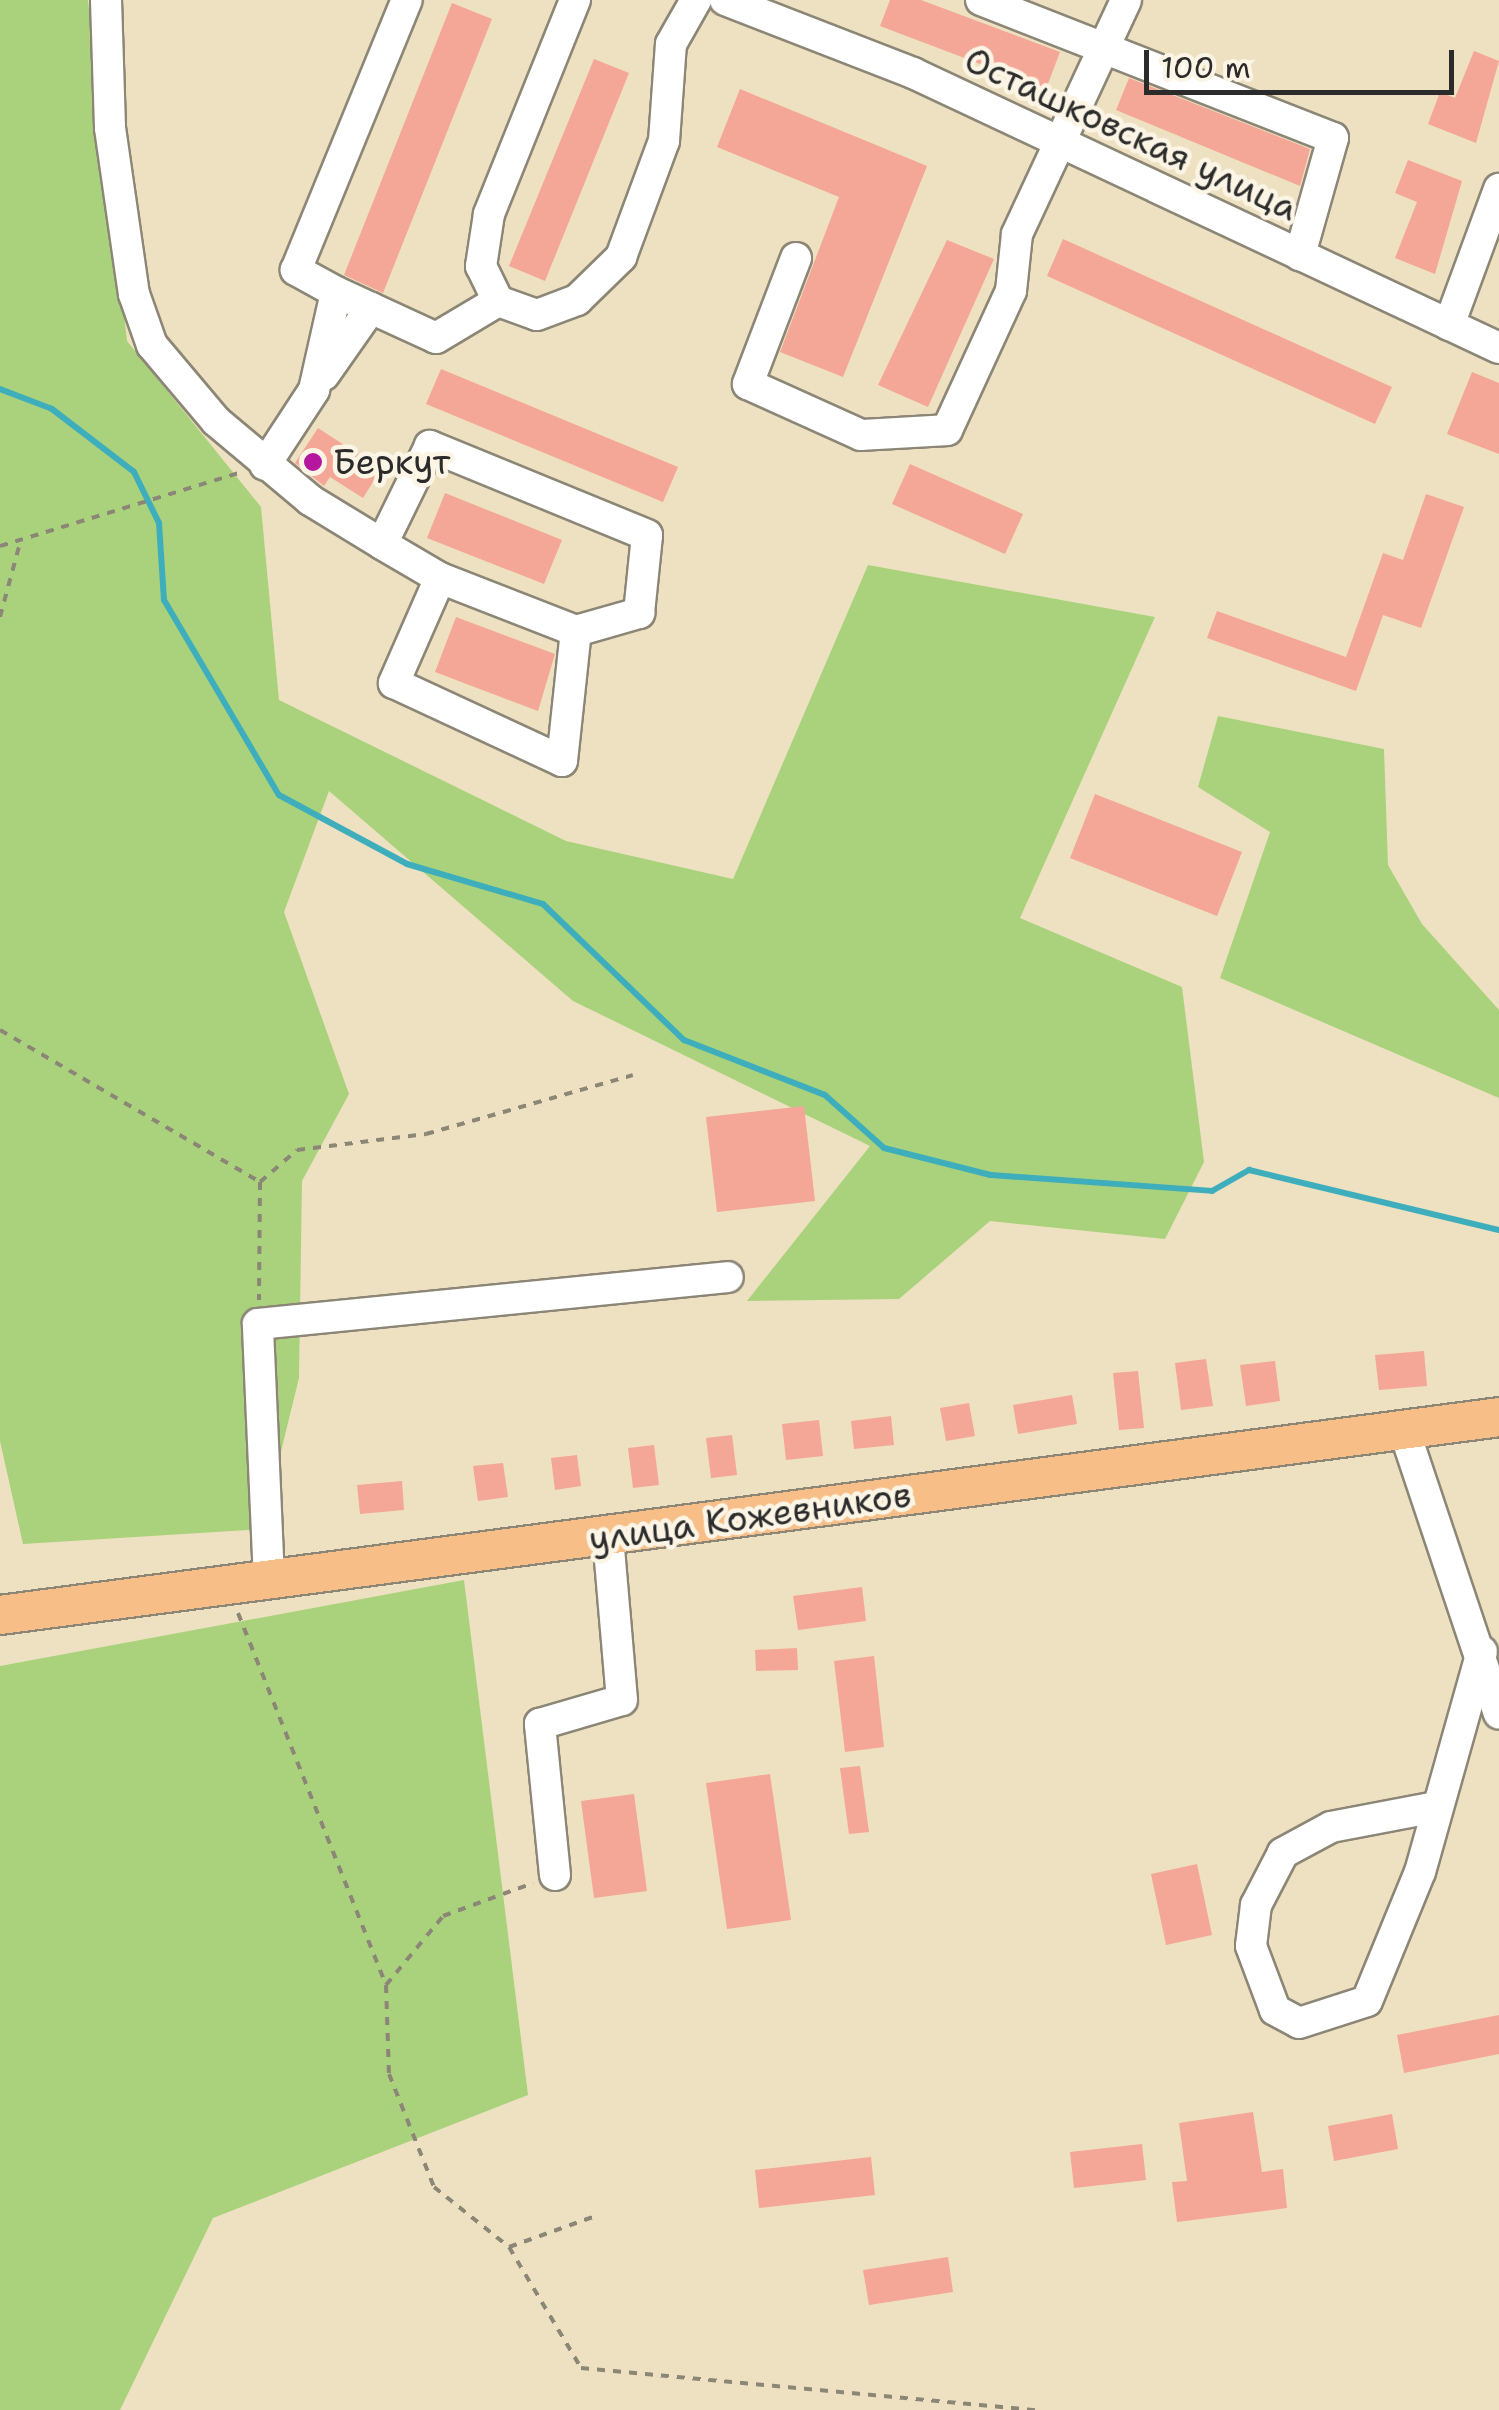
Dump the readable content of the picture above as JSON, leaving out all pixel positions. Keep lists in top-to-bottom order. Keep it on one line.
{"streets":{"main road":["улица Кожевников"],"street":["Осташковская улица"]},"places":["Беркут"],"scale_bar":"100 m"}
